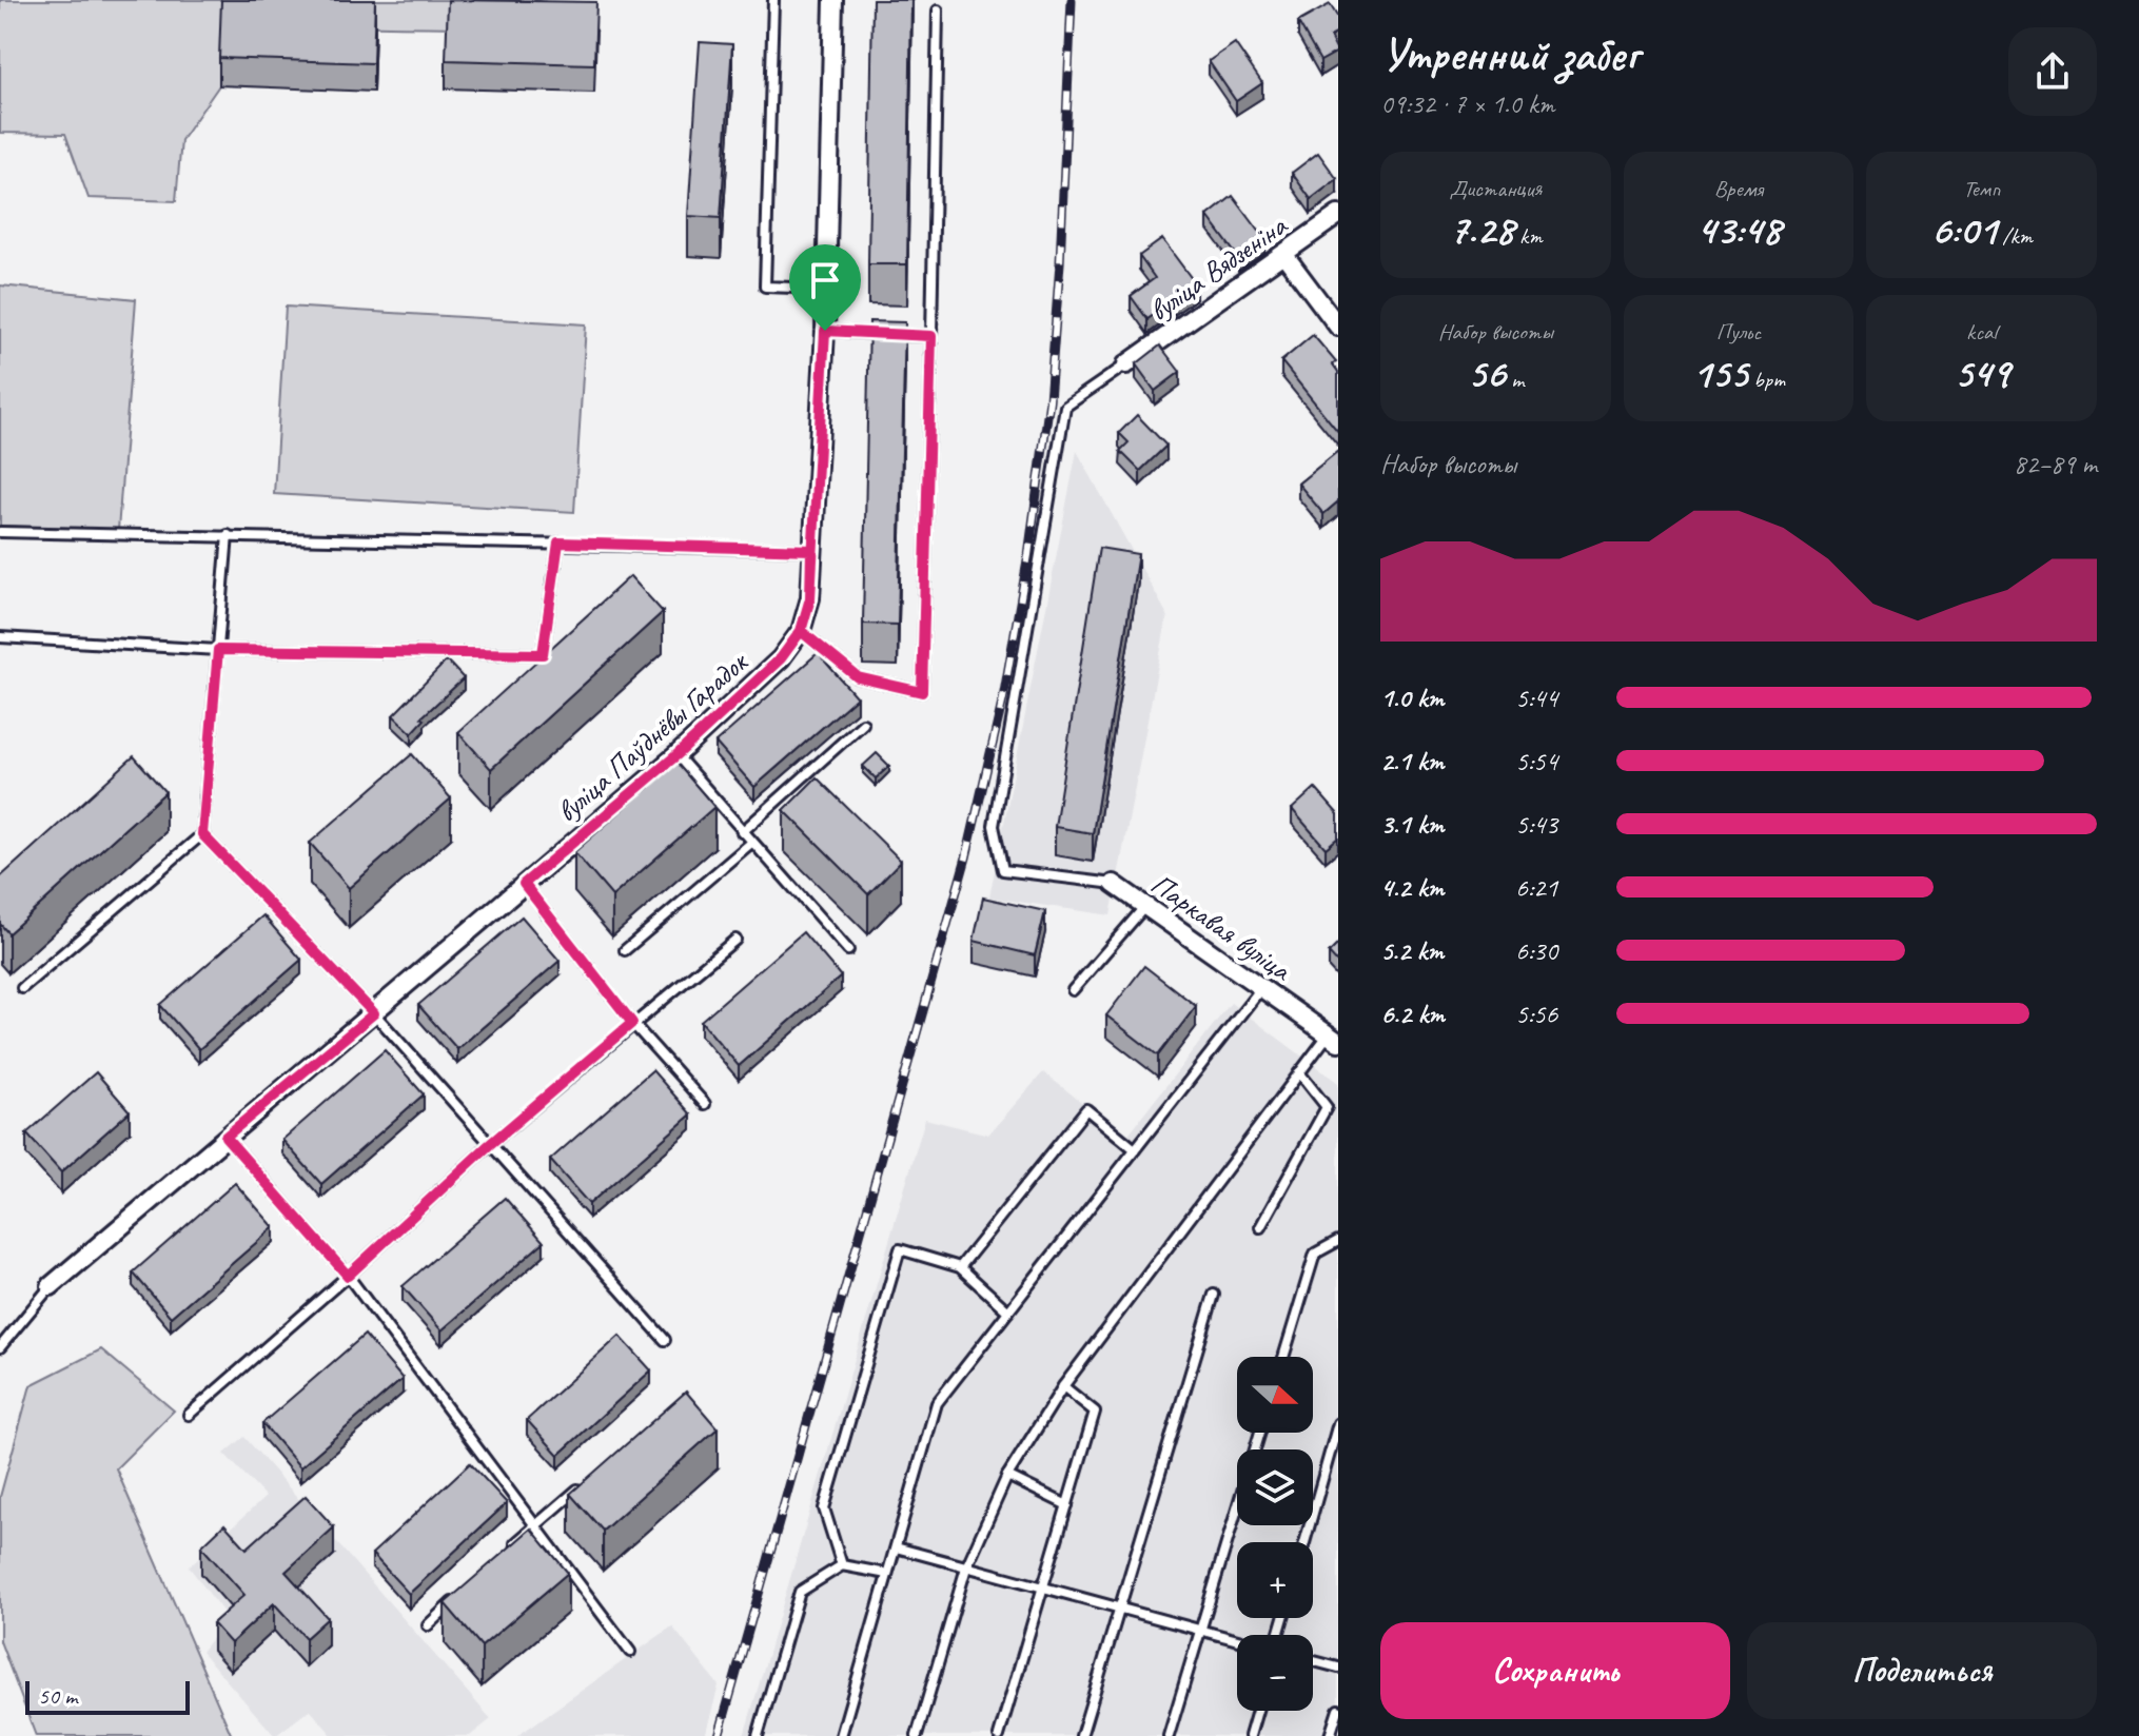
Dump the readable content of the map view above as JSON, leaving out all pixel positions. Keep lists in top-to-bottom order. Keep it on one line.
{"streets":{"street":["вуліца Вядзеніна","вуліца Паўднёвы Гарадок","Паркавая вуліца"]},"scale_bar":"50 m","north":"right","page":{"heading":["Утренний забег","09:32 · 7 × 1.0 km"],"stats":[["Дистанция","7.28 km"],["Время","43:48"],["Темп","6:01 /km"],["Набор высоты","56 m"],["Пульс","155 bpm"],["kcal","549"]],"chart":["Набор высоты","82–89 m"],"list":[{"name":"1.0 km","note":"5:44"},{"name":"2.1 km","note":"5:54"},{"name":"3.1 km","note":"5:43"},{"name":"4.2 km","note":"6:21"},{"name":"5.2 km","note":"6:30"},{"name":"6.2 km","note":"5:56"}],"map_buttons":["+","−"],"buttons":["Сохранить","Поделиться"],"scale":"50 m"}}
